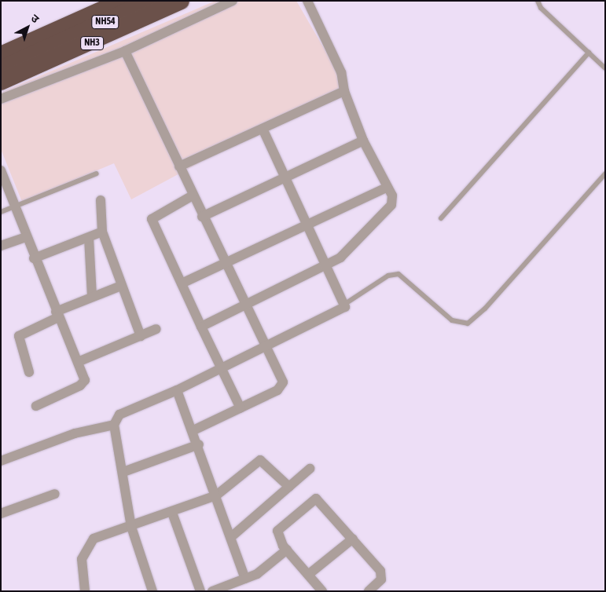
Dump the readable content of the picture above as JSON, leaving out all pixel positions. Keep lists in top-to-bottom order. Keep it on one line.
{"streets":{"highway":["NH54","NH3"]},"north":"top right"}
